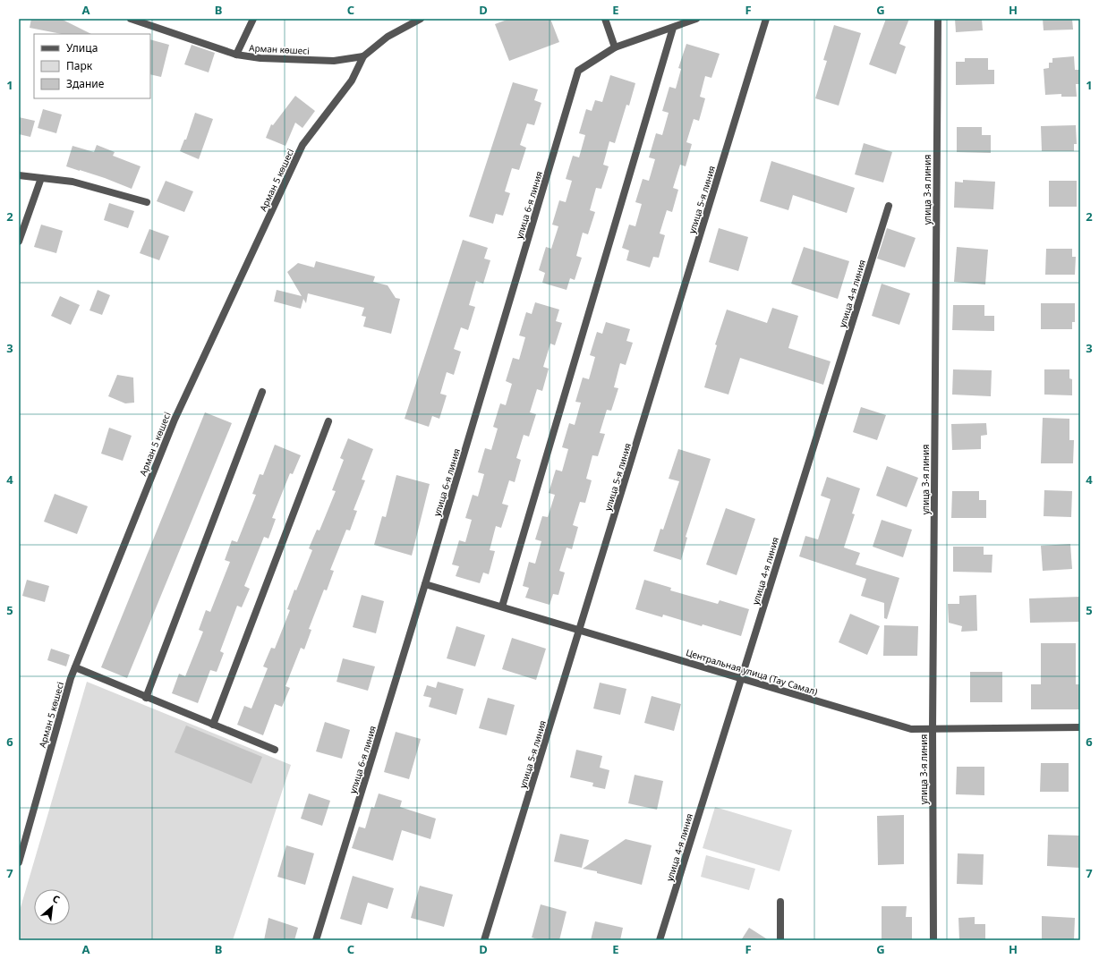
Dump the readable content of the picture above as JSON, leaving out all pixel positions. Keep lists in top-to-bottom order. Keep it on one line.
{"streets":{"street":["Арман көшесі","Арман 5 көшесі","улица 3-я линия","улица 5-я линия","улица 6-я линия","улица 4-я линия","Центральная улица (Тау Самал)"]},"crossings":[["Арман көшесі","Арман 5 көшесі"],["улица 3-я линия","Центральная улица (Тау Самал)"],["улица 5-я линия","Центральная улица (Тау Самал)"],["улица 6-я линия","Центральная улица (Тау Самал)"],["улица 4-я линия","Центральная улица (Тау Самал)"]],"legend":["Улица","Парк","Здание"],"north":"top right","grid":{"columns":["A","B","C","D","E","F","G","H"],"rows":["1","2","3","4","5","6","7"]}}
